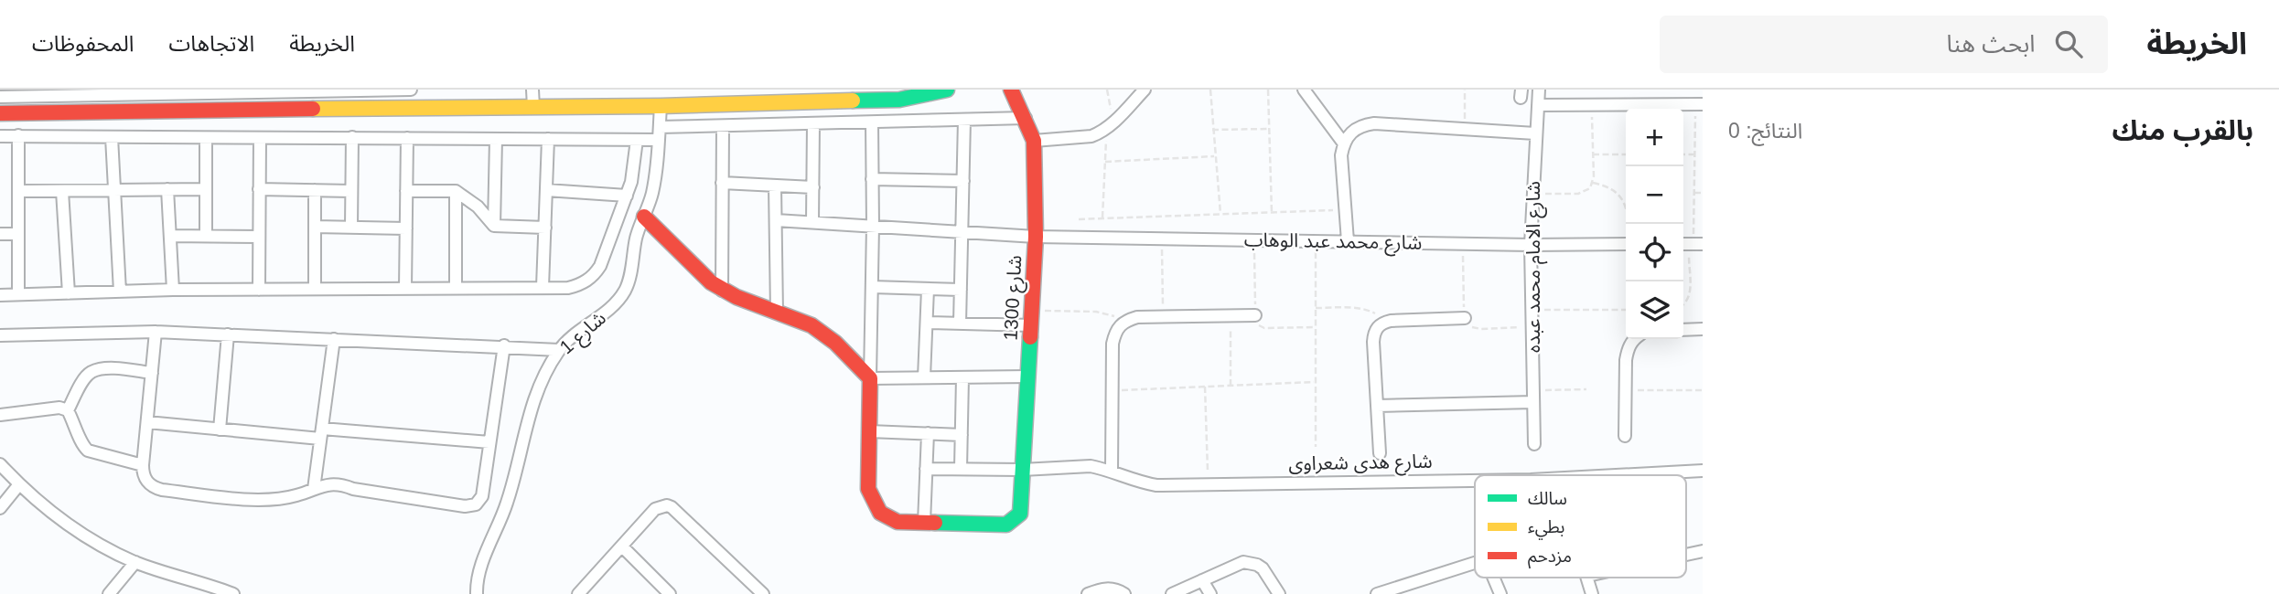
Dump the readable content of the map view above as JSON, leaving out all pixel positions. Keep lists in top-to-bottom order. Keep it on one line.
{"streets":{"street":["شارع محمد عبد الوهاب","شارع الامام محمد عبده","شارع 1300","شارع 1","شارع هدى شعراوى"]},"crossings":[["شارع محمد عبد الوهاب","شارع الامام محمد عبده"],["شارع محمد عبد الوهاب","شارع 1300"],["شارع 1300","شارع هدى شعراوى"]],"legend":["سالك","بطيء","مزدحم"],"page":{"header":"الخريطة","search":"ابحث هنا","nav":["الخريطة","الاتجاهات","المحفوظات"],"heading":["بالقرب منك","النتائج: 0"],"map_buttons":["+","−"]}}
